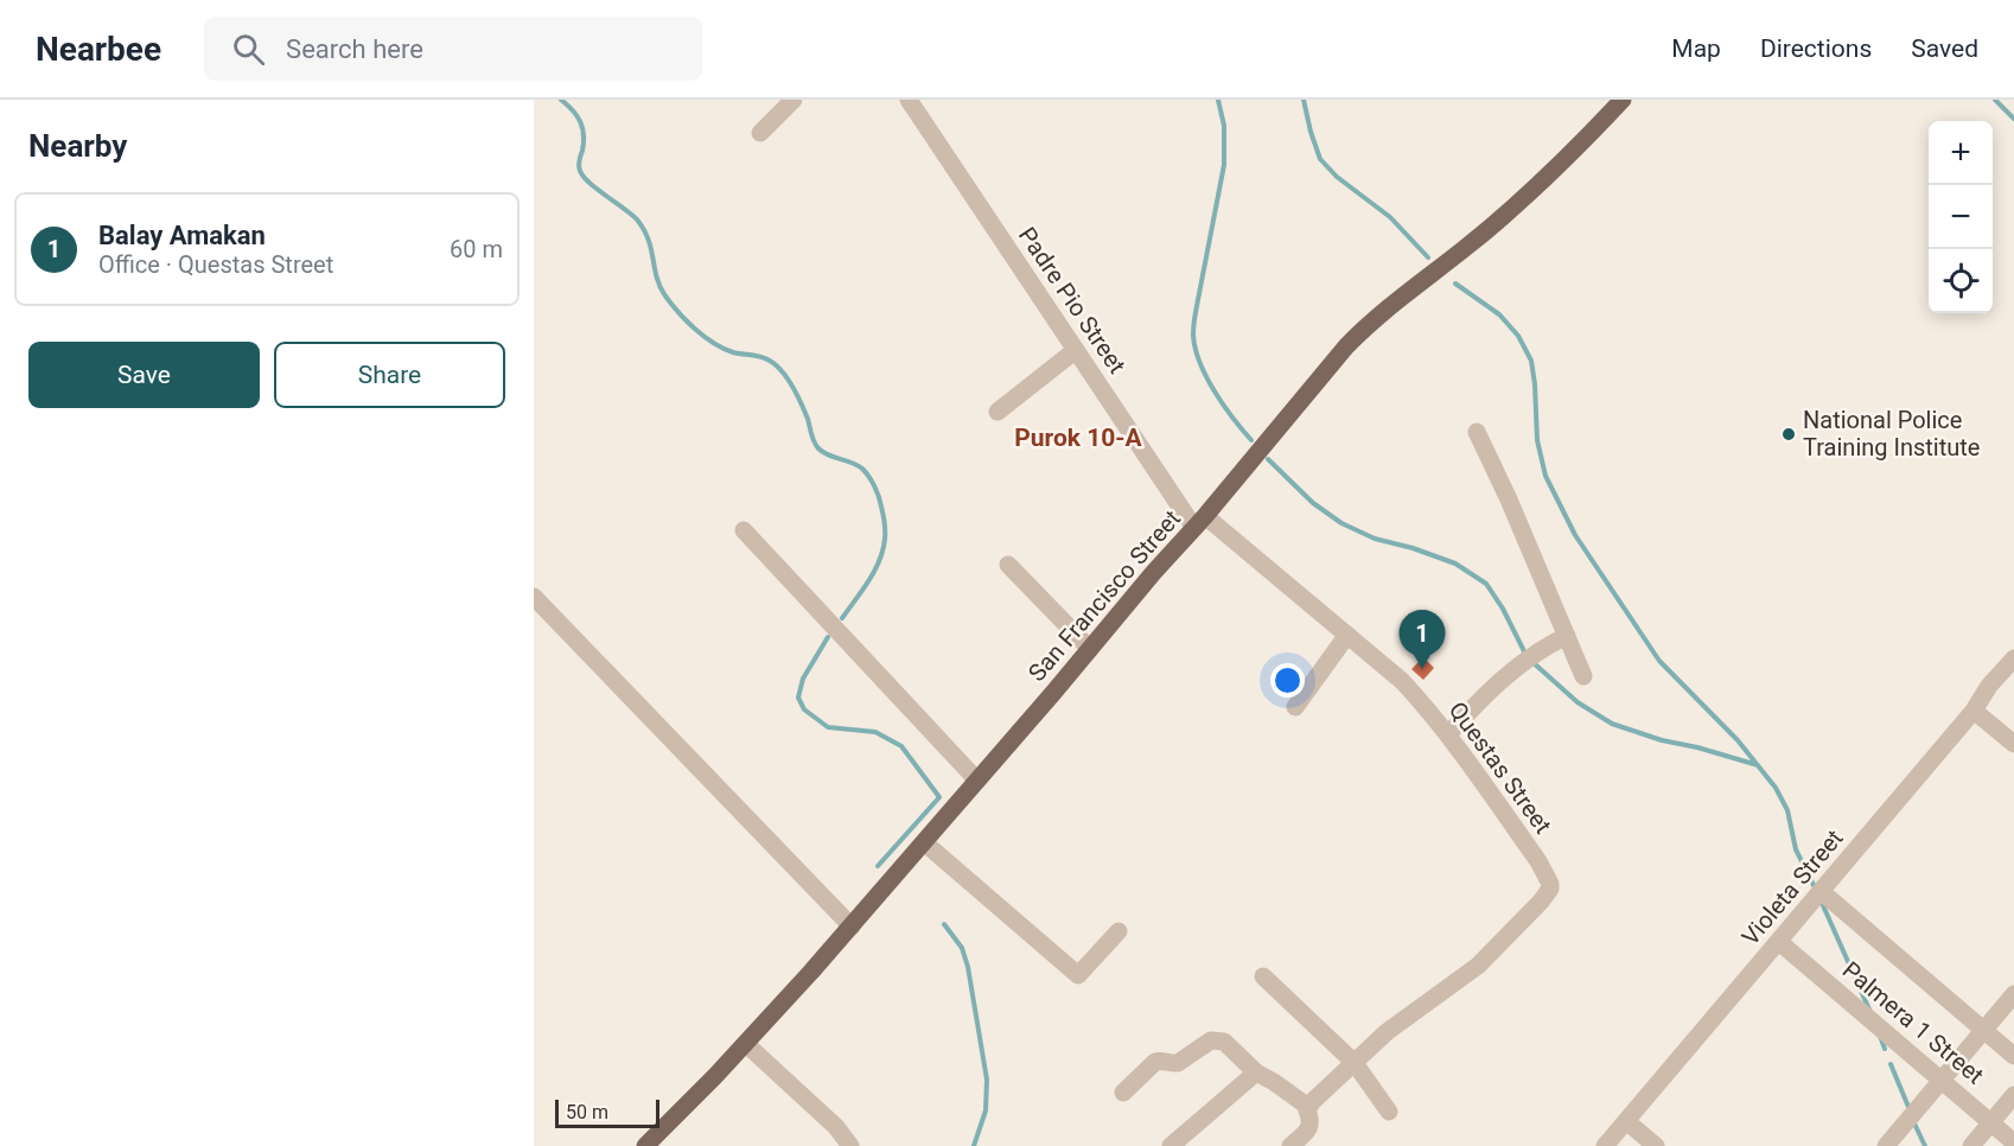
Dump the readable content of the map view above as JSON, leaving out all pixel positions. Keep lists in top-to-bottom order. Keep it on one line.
{"streets":{"main road":["San Francisco Street"],"street":["Padre Pio Street","Questas Street","Violeta Street","Palmera 1 Street"]},"crossings":[["Padre Pio Street","San Francisco Street"],["Padre Pio Street","Questas Street"],["San Francisco Street","Questas Street"],["Violeta Street","Palmera 1 Street"]],"districts":["Purok 10-A"],"places":["National Police Training Institute"],"scale_bar":"50 m","page":{"header":"Nearbee","search":"Search here","nav":["Map","Directions","Saved"],"heading":"Nearby","map_buttons":["+","−"],"list":[{"mark":"1","name":"Balay Amakan","note":"Office · Questas Street","value":"60 m"}],"buttons":["Save","Share"],"pins":"1","scale":"50 m"}}
